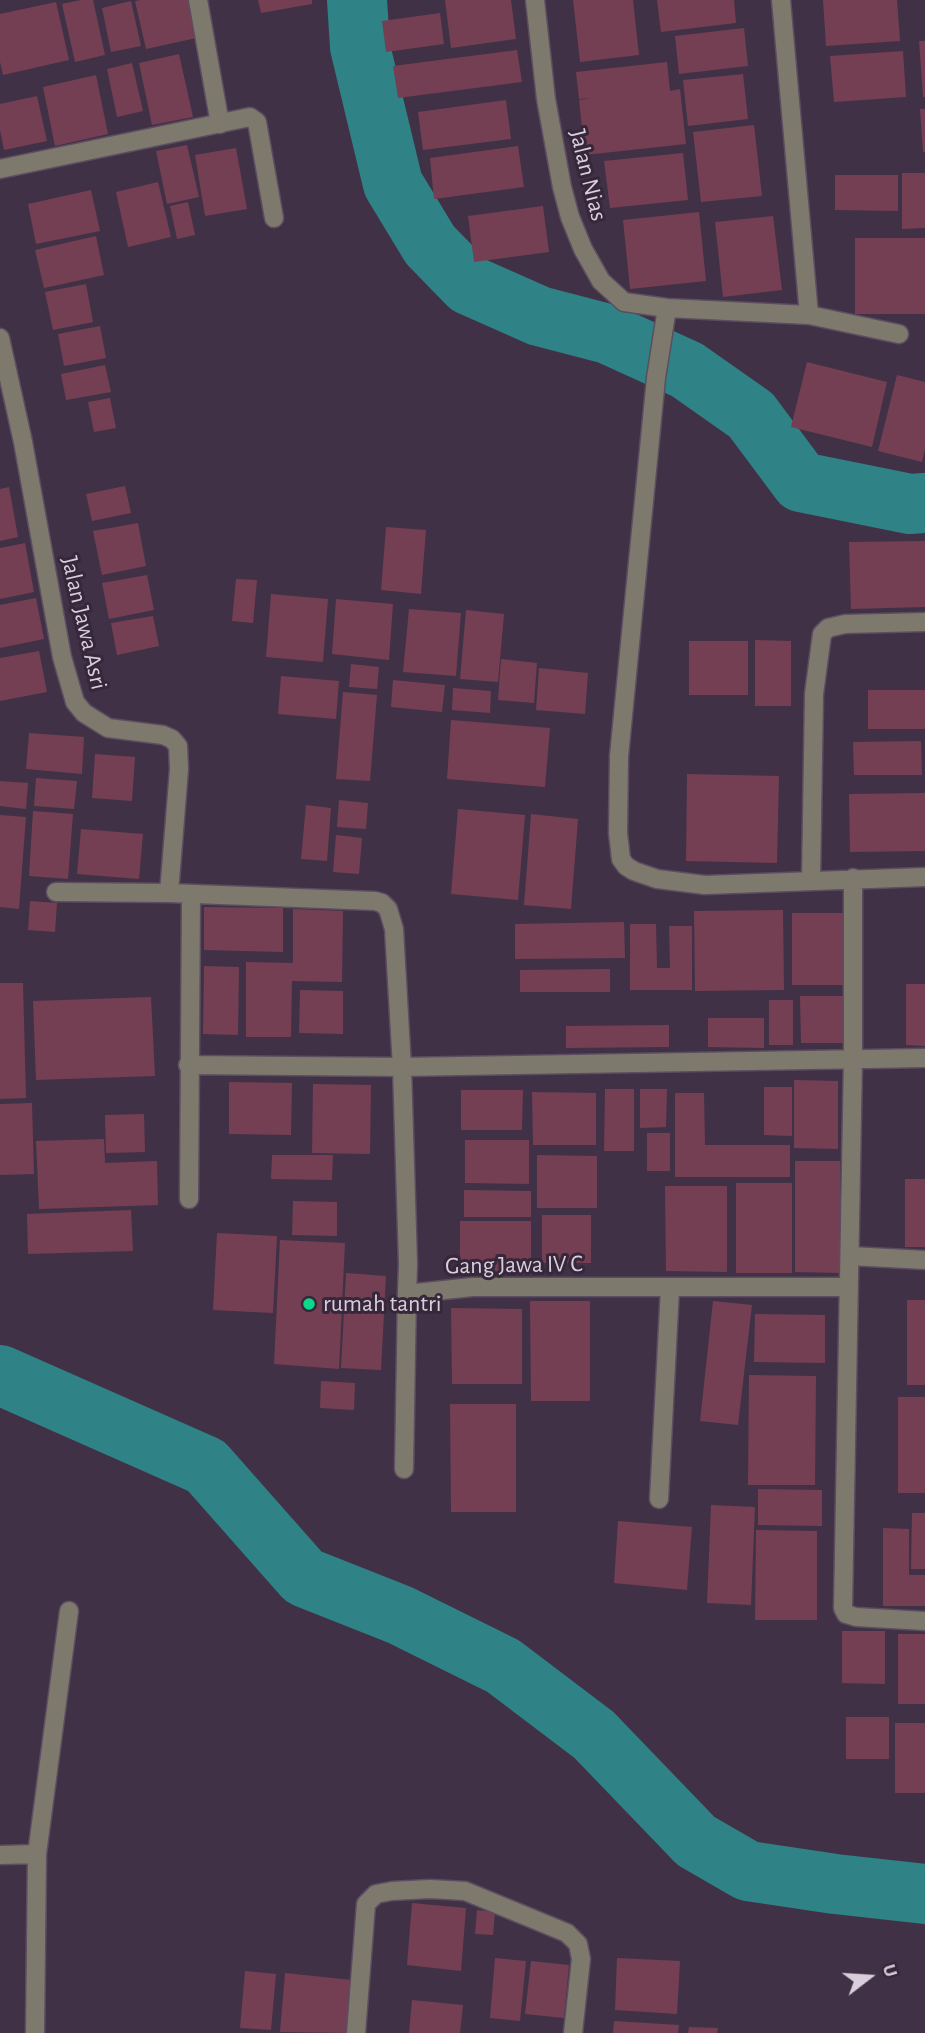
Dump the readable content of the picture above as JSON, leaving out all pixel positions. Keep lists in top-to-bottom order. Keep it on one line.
{"streets":{"street":["Jalan Nias","Jalan Jawa Asri","Gang Jawa IV C"]},"places":["rumah tantri"],"north":"right"}
